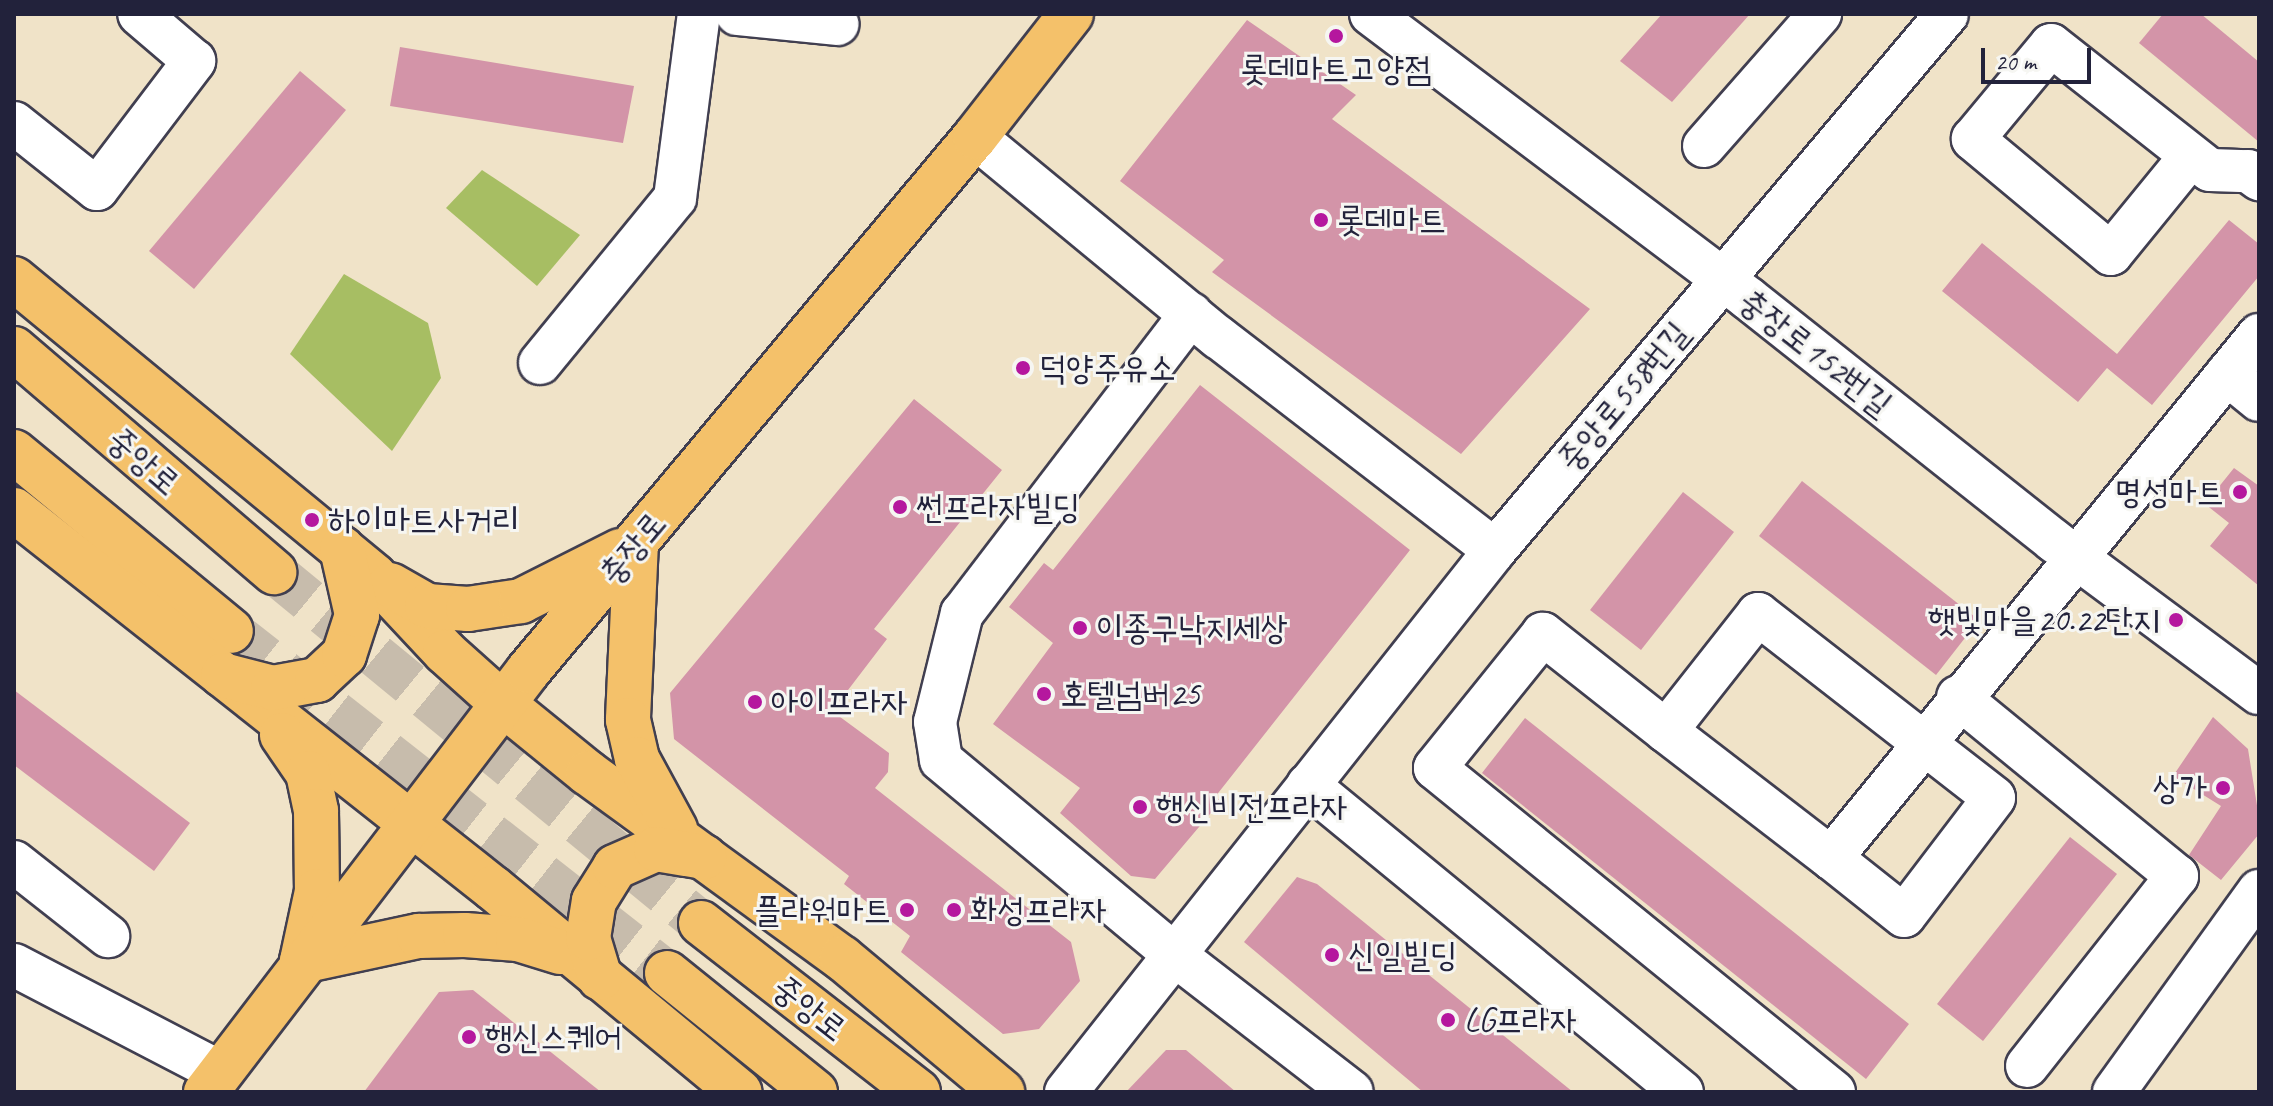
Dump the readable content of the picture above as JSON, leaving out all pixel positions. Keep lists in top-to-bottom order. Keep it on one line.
{"streets":{"main road":["중앙로","충장로"],"street":["충장로152번길","중앙로558번길"]},"crossings":[["충장로152번길","중앙로558번길"]],"places":["롯데마트고양점","롯데마트","덕양주유소","명성마트","썬프라자빌딩","하이마트사거리","햇빛마을20.22단지","이종구낙지세상","호텔넘버25","아이프라자","상가","행신비전프라자","플라워마트","화성프라자","신일빌딩","LG프라자","행신스퀘어"],"scale_bar":"20 m"}
